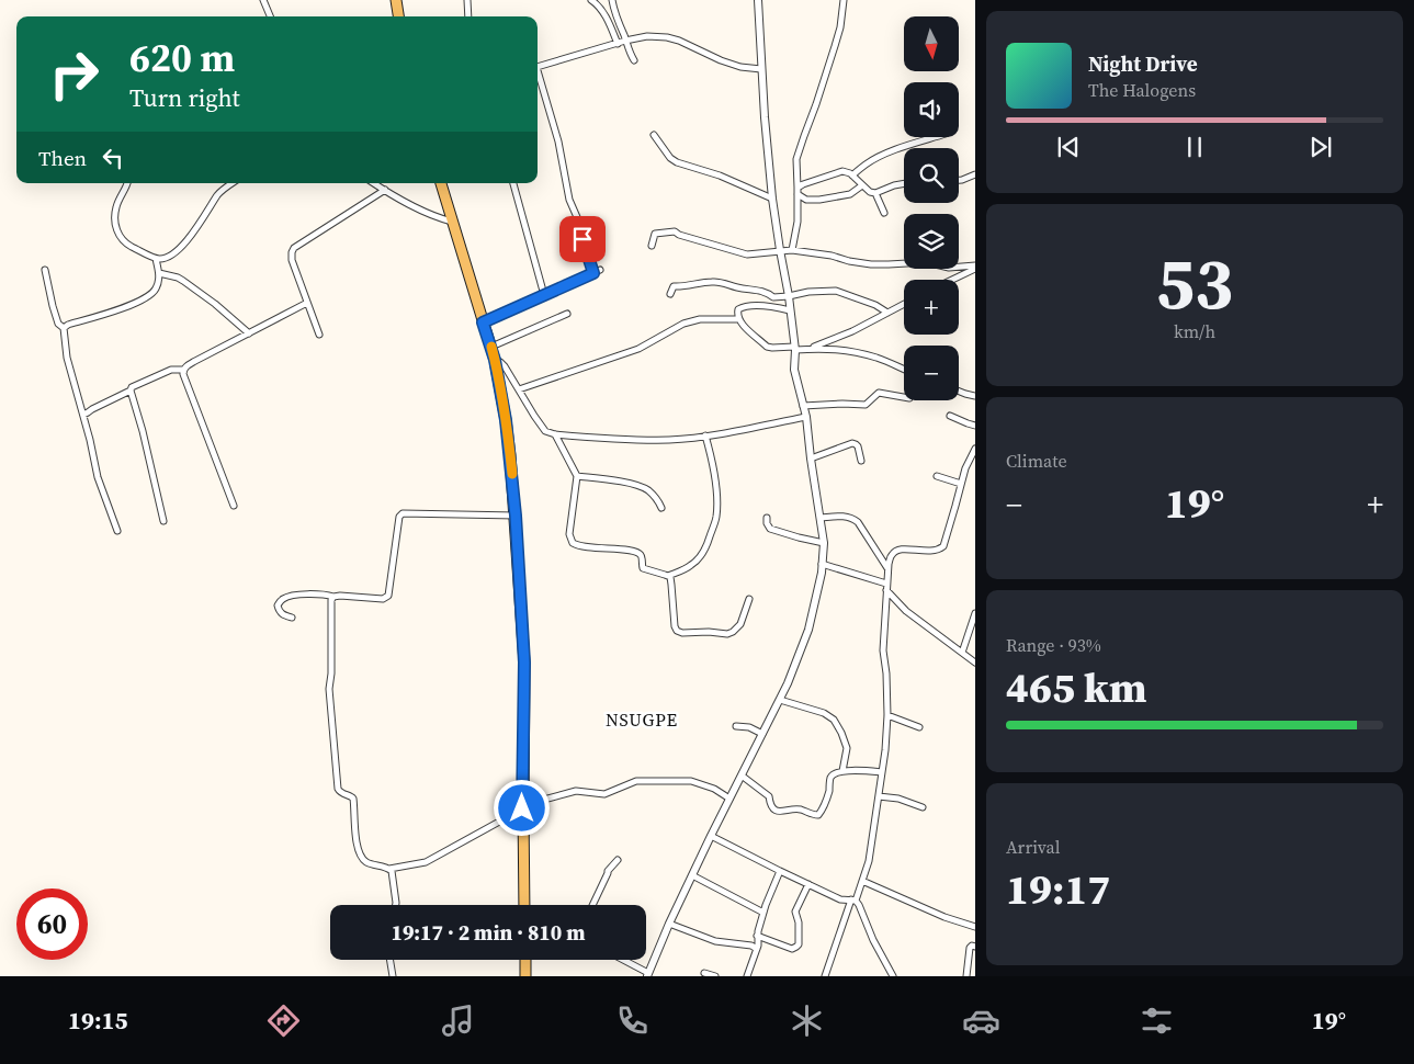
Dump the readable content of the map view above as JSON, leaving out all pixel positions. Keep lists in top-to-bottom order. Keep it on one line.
{"districts":["NSUGPE"],"north":"bottom","page":{"map_buttons":["+","−"],"turn":["620 m","Turn right"],"song":["Night Drive","The Halogens"],"then":"Then","tile":[["53","km/h"],"Climate",["Range · 93%","465 km"],["Arrival","19:17"]],"heat":["−","19°","+"],"limit":"60","trip":"19:17 · 2 min · 810 m","tabs":["19:15","19°"]}}
